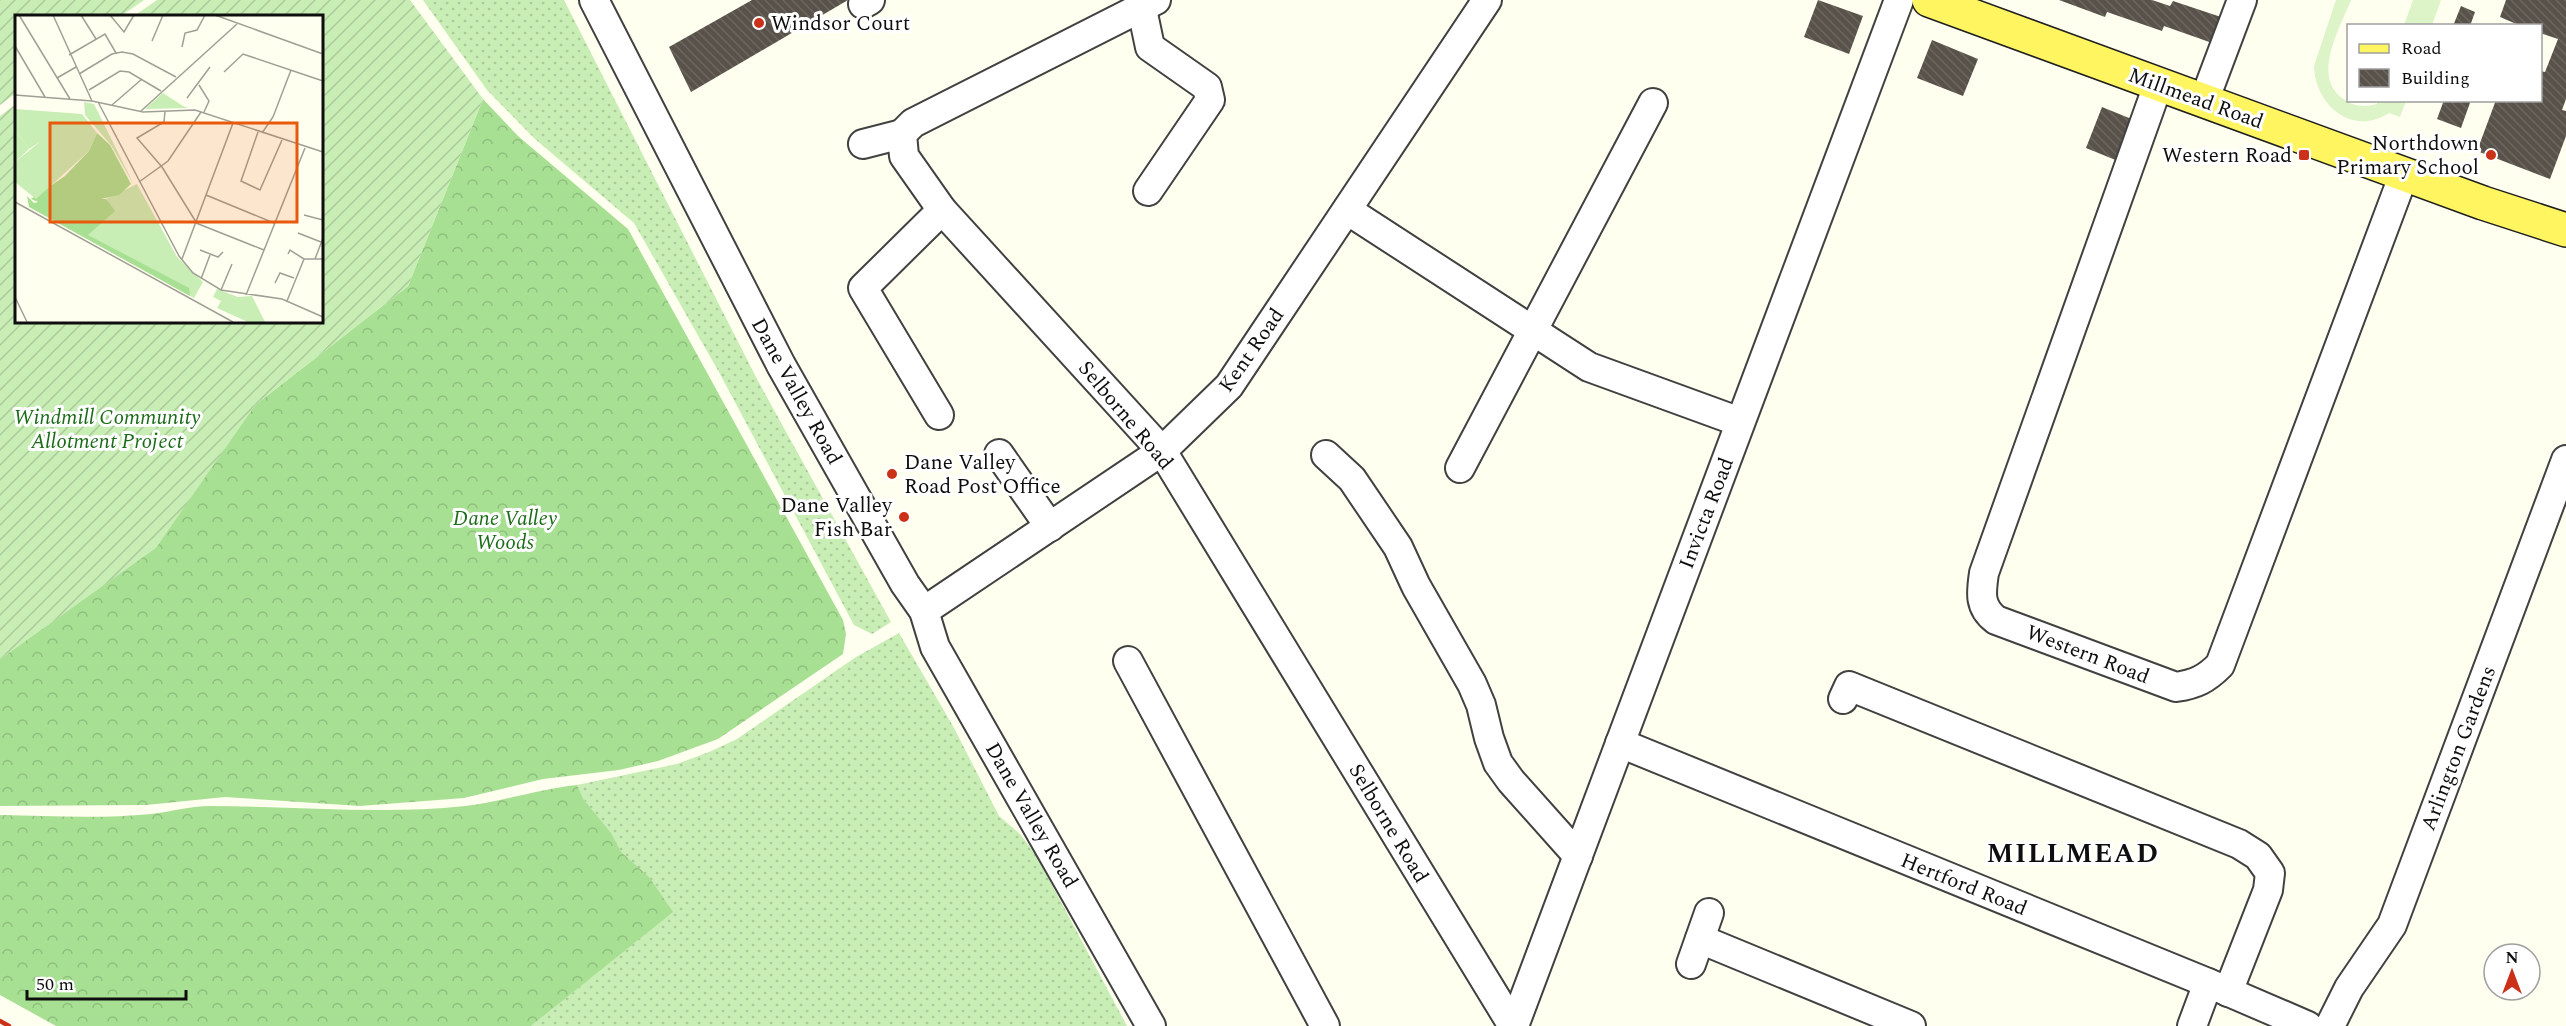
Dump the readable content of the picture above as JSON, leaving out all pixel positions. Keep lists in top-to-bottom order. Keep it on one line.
{"streets":{"main road":["Millmead Road"],"street":["Kent Road","Dane Valley Road","Selborne Road","Invicta Road","Western Road","Arlington Gardens","Hertford Road"]},"crossings":[["Millmead Road","Western Road"],["Kent Road","Dane Valley Road"],["Kent Road","Selborne Road"],["Selborne Road","Invicta Road"],["Invicta Road","Hertford Road"]],"districts":["MILLMEAD"],"parks":["Windmill Community Allotment Project","Dane Valley Woods"],"places":{"other":["Windsor Court","Northdown Primary School","Dane Valley Road Post Office","Dane Valley Fish Bar"],"transit":["Western Road"]},"legend":["Road","Building"],"scale_bar":"50 m","north":"top"}
